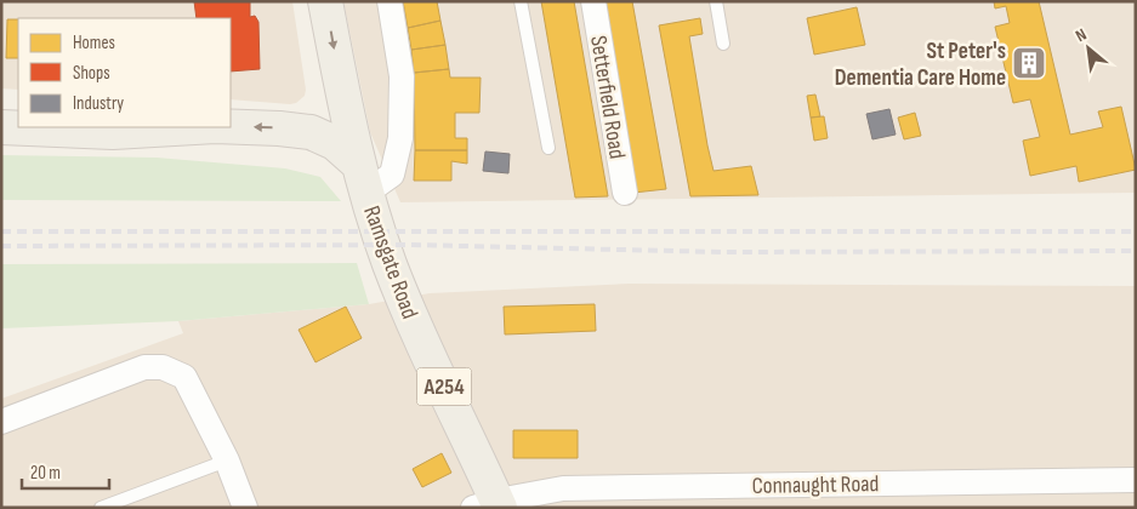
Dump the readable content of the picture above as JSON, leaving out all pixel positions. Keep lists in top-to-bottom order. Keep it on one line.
{"streets":{"main road":["Ramsgate Road","A254"],"street":["Setterfield Road","Connaught Road"]},"crossings":[["Ramsgate Road","Connaught Road"]],"places":{"building":["St Peter's Dementia Care Home"]},"legend":["Homes","Shops","Industry"],"scale_bar":"20 m","north":"top left"}
